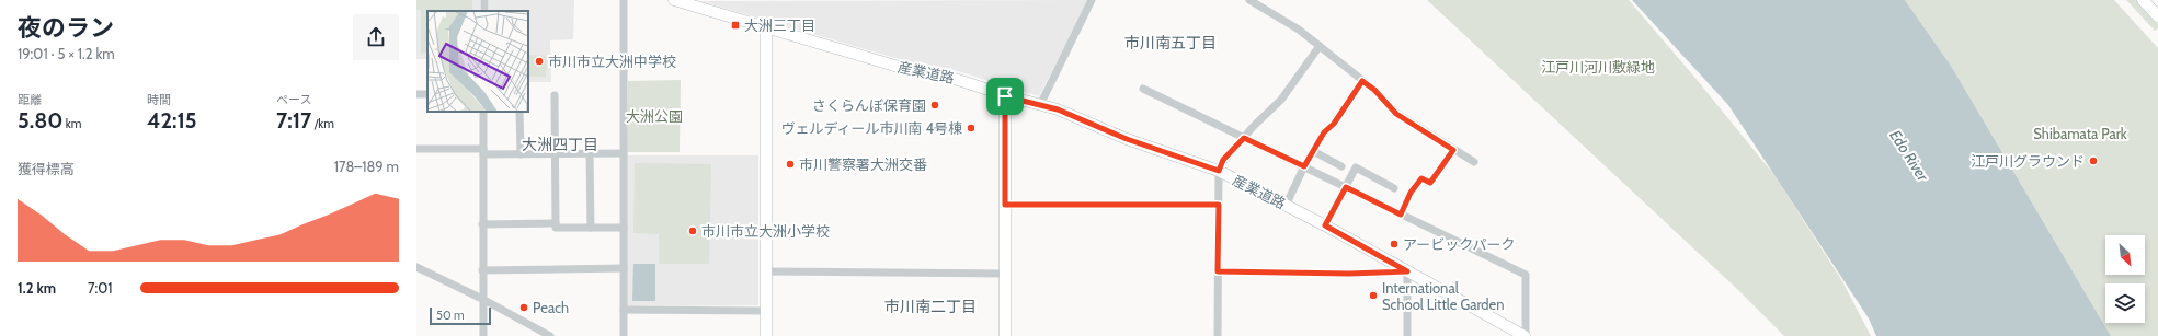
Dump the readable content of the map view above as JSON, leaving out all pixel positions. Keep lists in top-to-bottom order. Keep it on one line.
{"streets":{"main road":["産業道路"]},"districts":["市川南五丁目","大洲四丁目","市川南二丁目"],"water":["Edo River"],"parks":["江戸川河川敷緑地","大洲公園","Shibamata Park"],"places":{"transit":["大洲三丁目"],"other":["市川市立大洲中学校","さくらんぼ保育園","ヴェルディール市川南 4号棟","江戸川グラウンド","市川警察署大洲交番","市川市立大洲小学校","アービックパーク","International School Little Garden","Peach"]},"scale_bar":"50 m","north":"bottom right","page":{"heading":["夜のラン","19:01 · 5 × 1.2 km"],"stats":[["距離","5.80 km"],["時間","42:15"],["ペース","7:17 /km"]],"chart":["獲得標高","178–189 m"],"list":[{"name":"1.2 km","note":"7:01"}],"scale":"50 m"}}
